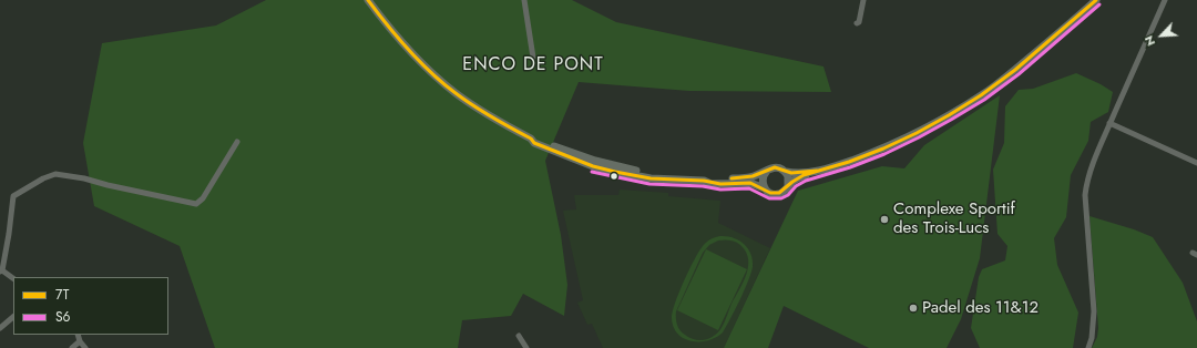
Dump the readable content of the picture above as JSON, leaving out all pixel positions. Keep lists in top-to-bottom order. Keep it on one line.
{"districts":["ENCO DE PONT"],"places":["Complexe Sportif des Trois-Lucs","Padel des 11&12"],"lines":["transit line 7T","transit line S6"],"legend":["7T","S6"],"north":"bottom left"}
